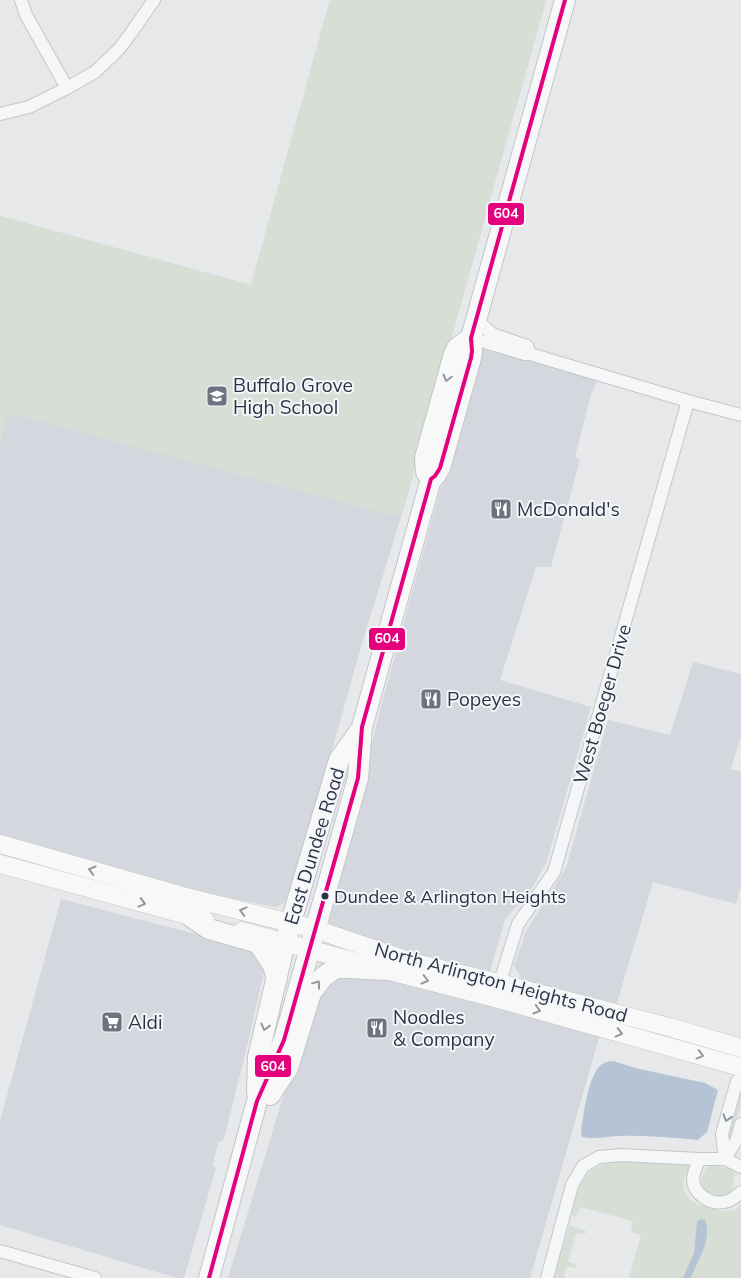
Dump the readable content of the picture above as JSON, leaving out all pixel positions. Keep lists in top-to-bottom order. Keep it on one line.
{"streets":{"main road":["East Dundee Road","North Arlington Heights Road"],"street":["West Boeger Drive"]},"crossings":[["West Boeger Drive","North Arlington Heights Road"],["East Dundee Road","North Arlington Heights Road"]],"places":{"school or university":["Buffalo Grove High School"],"restaurant":["McDonald's","Popeyes","Noodles & Company"],"other":["Dundee & Arlington Heights"],"supermarket":["Aldi"]},"lines":["transit line 604"]}
